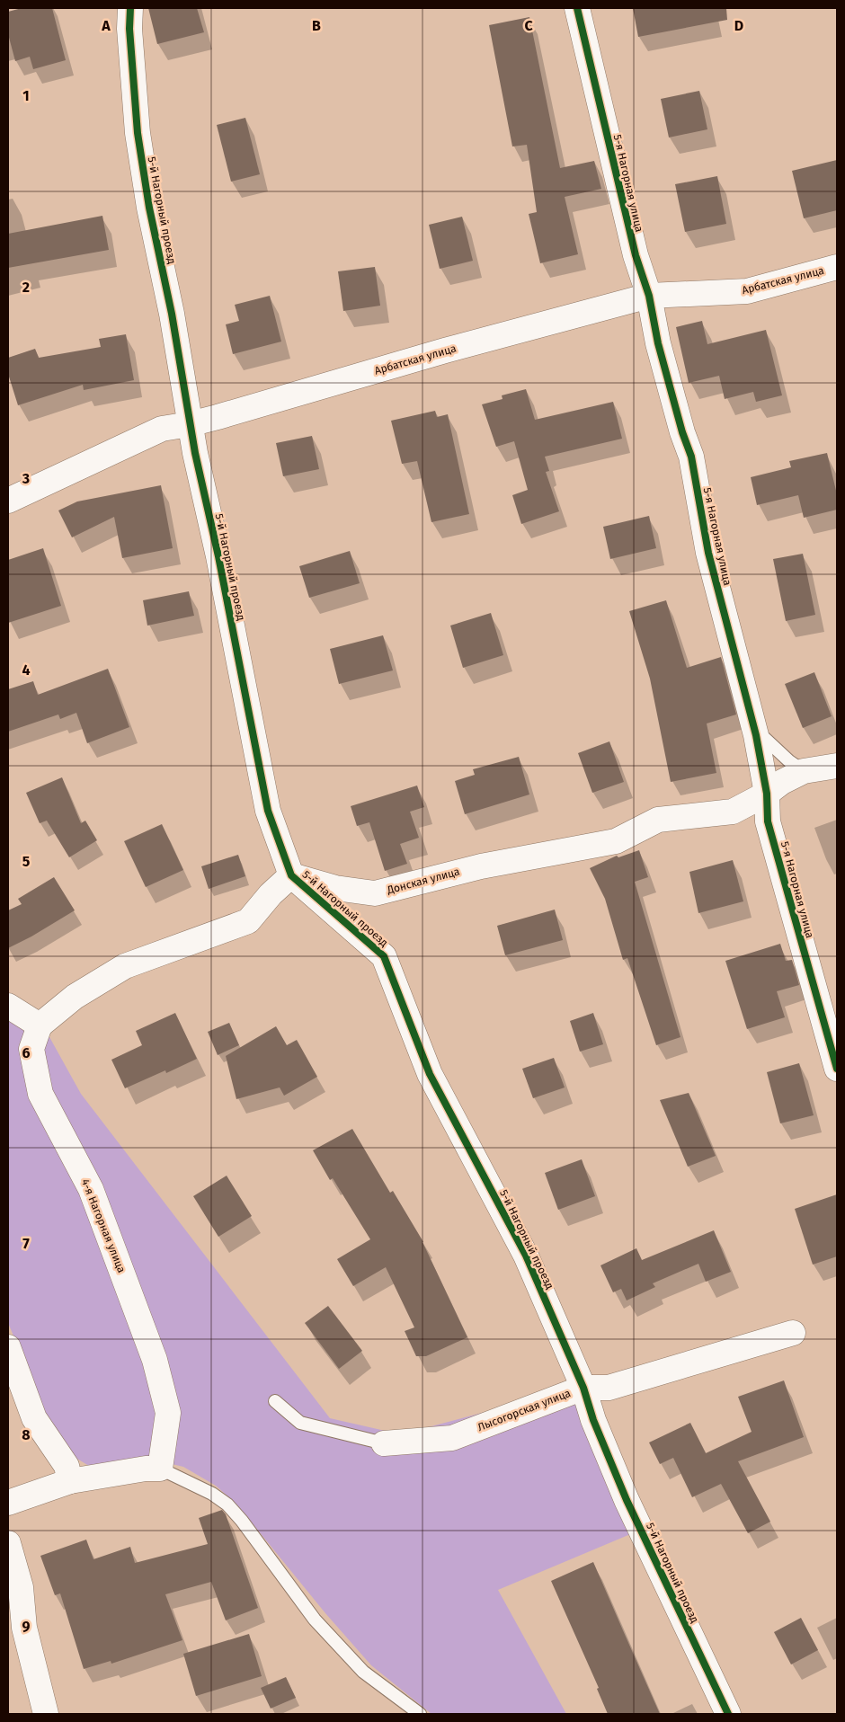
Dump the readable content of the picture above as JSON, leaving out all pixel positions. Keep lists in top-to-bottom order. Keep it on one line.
{"streets":{"street":["5-я Нагорная улица","5-й Нагорный проезд","Арбатская улица","Донская улица","4-я Нагорная улица","Лысогорская улица"]},"crossings":[["5-я Нагорная улица","Арбатская улица"],["5-я Нагорная улица","Донская улица"],["5-й Нагорный проезд","Арбатская улица"],["5-й Нагорный проезд","Донская улица"],["5-й Нагорный проезд","Лысогорская улица"]],"grid":{"columns":["A","B","C","D"],"rows":["1","2","3","4","5","6","7","8","9"]}}
